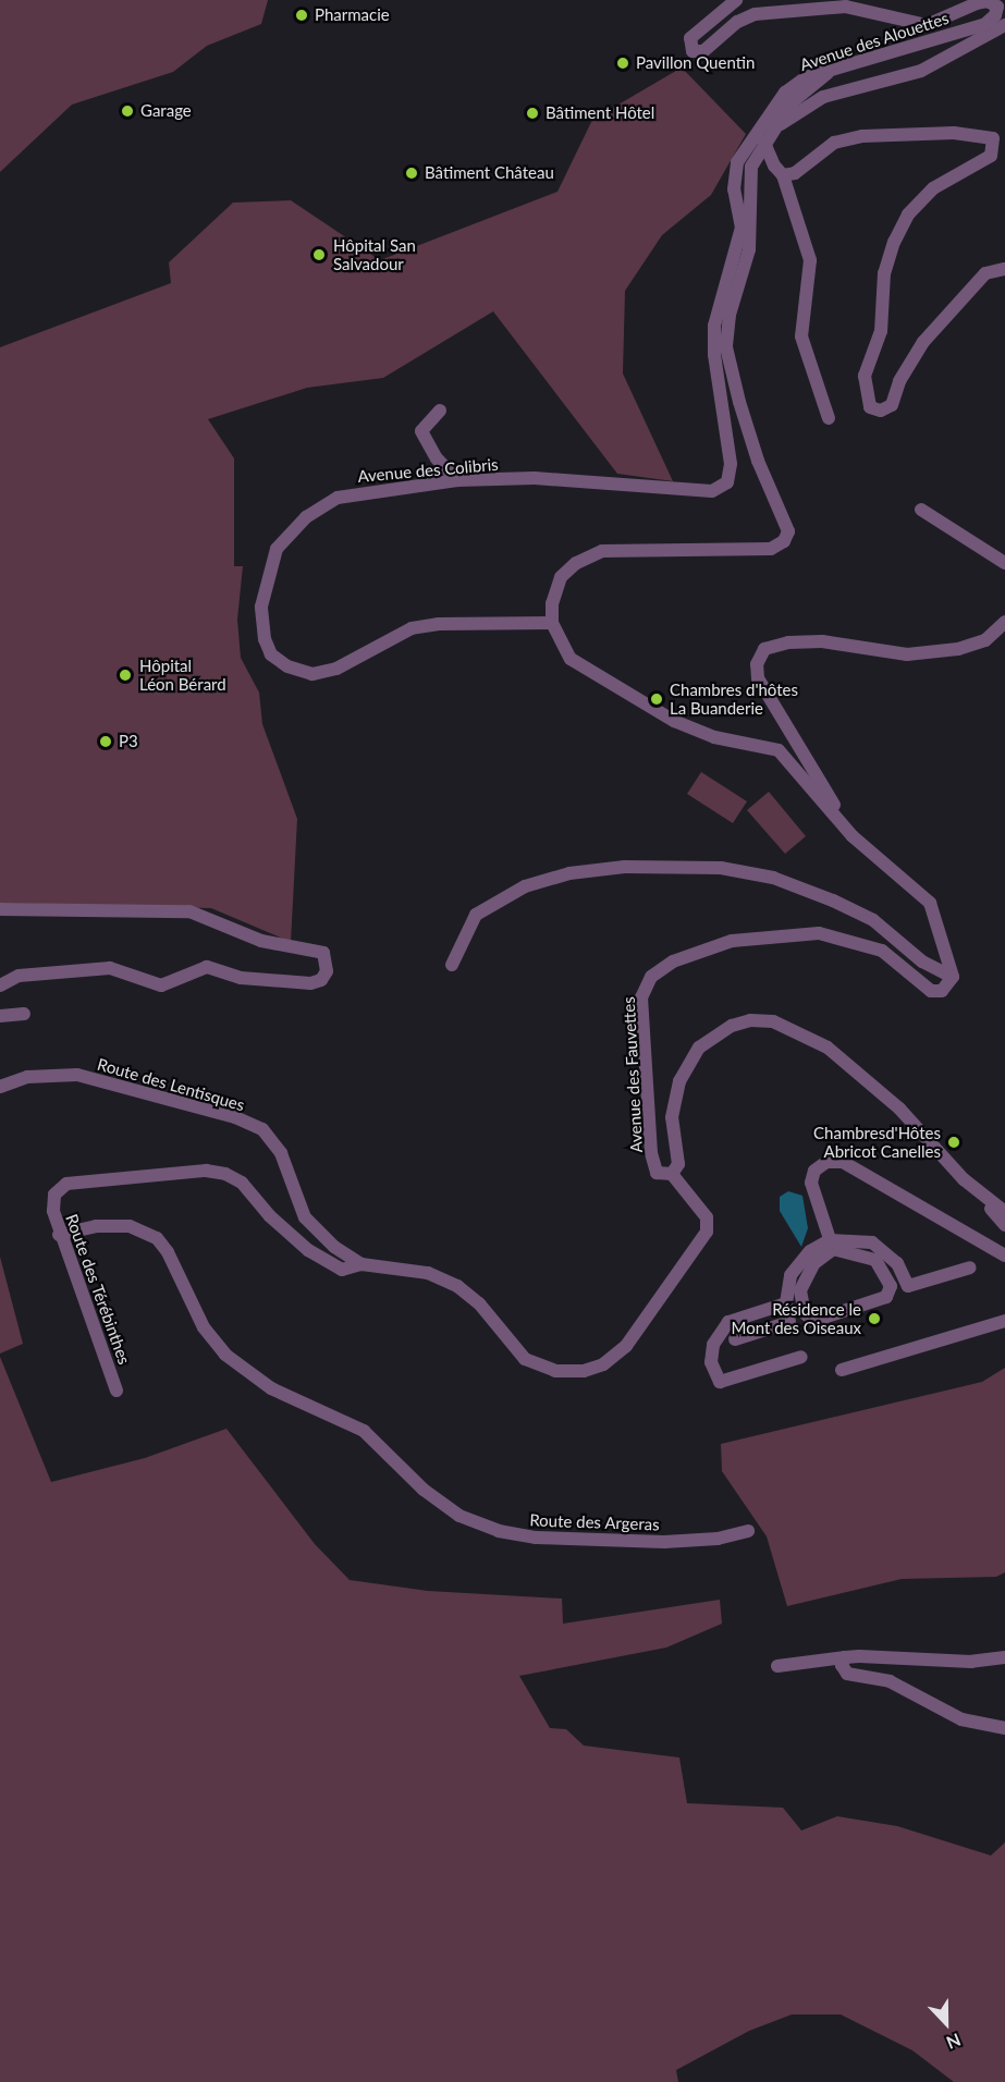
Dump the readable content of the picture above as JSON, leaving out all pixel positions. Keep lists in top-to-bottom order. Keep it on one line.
{"streets":{"street":["Avenue des Alouettes","Avenue des Colibris","Avenue des Fauvettes","Route des Lentisques","Route des Térébinthes","Route des Argeras"]},"crossings":[["Avenue des Alouettes","Avenue des Colibris"],["Avenue des Fauvettes","Route des Lentisques"],["Route des Lentisques","Route des Térébinthes"],["Route des Térébinthes","Route des Argeras"]],"places":["Pharmacie","Pavillon Quentin","Garage","Bâtiment Hôtel","Bâtiment Château","Hôpital San Salvadour","Hôpital Léon Bérard","Chambres d'hôtes La Buanderie","P3","Chambresd'Hôtes Abricot Canelles","Résidence le Mont des Oiseaux"],"north":"bottom"}
